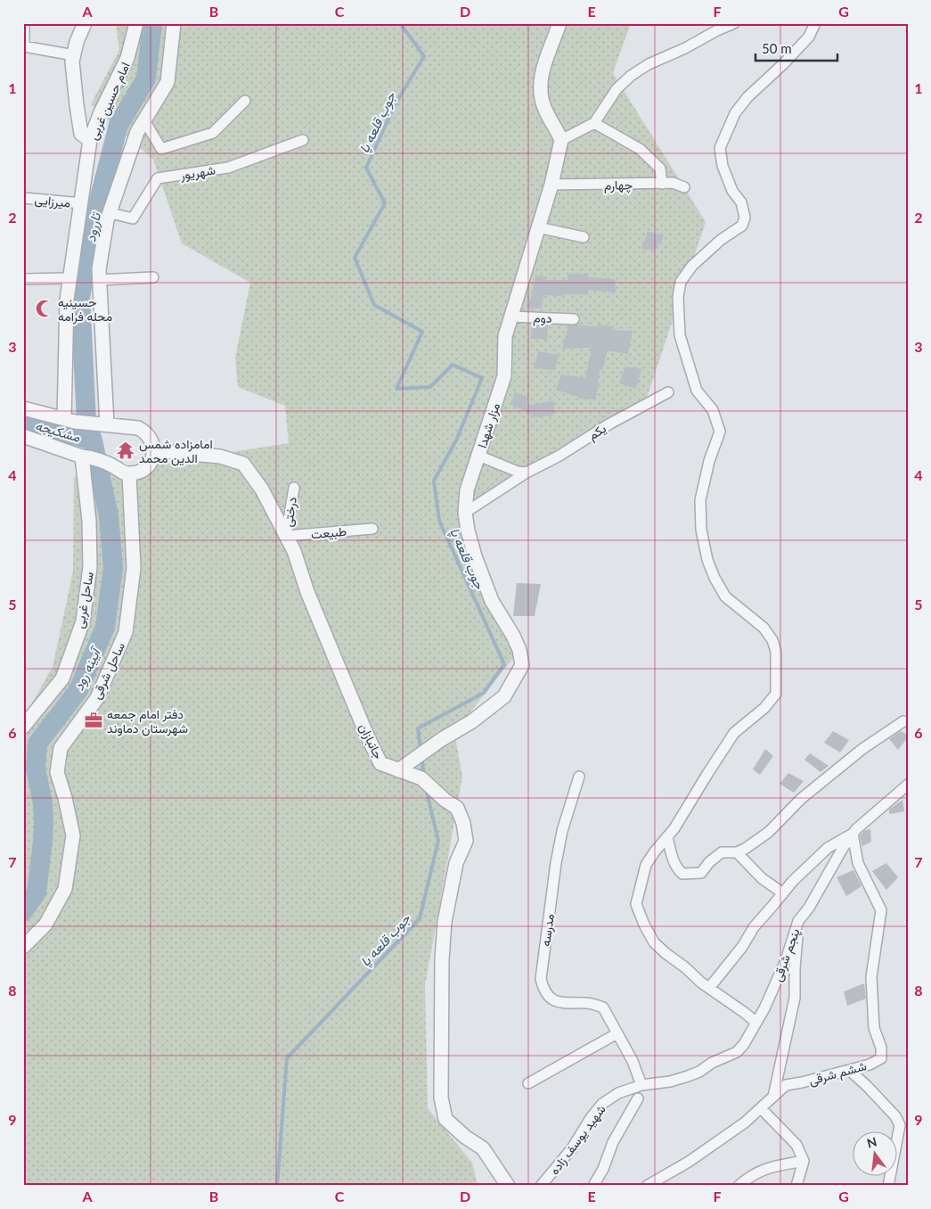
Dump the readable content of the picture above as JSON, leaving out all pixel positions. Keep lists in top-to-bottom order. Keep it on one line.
{"streets":{"street":["امام حسین غربی","شهریور","چهارم","میرزایی","دوم","مزار شهدا","یکم","درختی","طبیعت","ساحل غربی","ساحل شرقی","جانبازان","مدرسه","پنجم شرقی","ششم شرقی","شهید یوسف زاده"]},"crossings":[["امام حسین غربی","میرزایی"],["چهارم","مزار شهدا"],["دوم","مزار شهدا"],["مزار شهدا","یکم"],["مزار شهدا","جانبازان"],["درختی","طبیعت"],["درختی","جانبازان"],["طبیعت","جانبازان"],["پنجم شرقی","ششم شرقی"],["پنجم شرقی","شهید یوسف زاده"]],"water":["جوب قلعه پا","تاررود","مشکیجه","آیینه رود"],"places":{"mosque":["حسینیه محله فرامه"],"temple":["امامزاده شمس الدین محمد"],"office":["دفتر امام جمعه شهرستان دماوند"]},"scale_bar":"50 m","north":"top","grid":{"columns":["A","B","C","D","E","F","G"],"rows":["1","2","3","4","5","6","7","8","9"]}}
